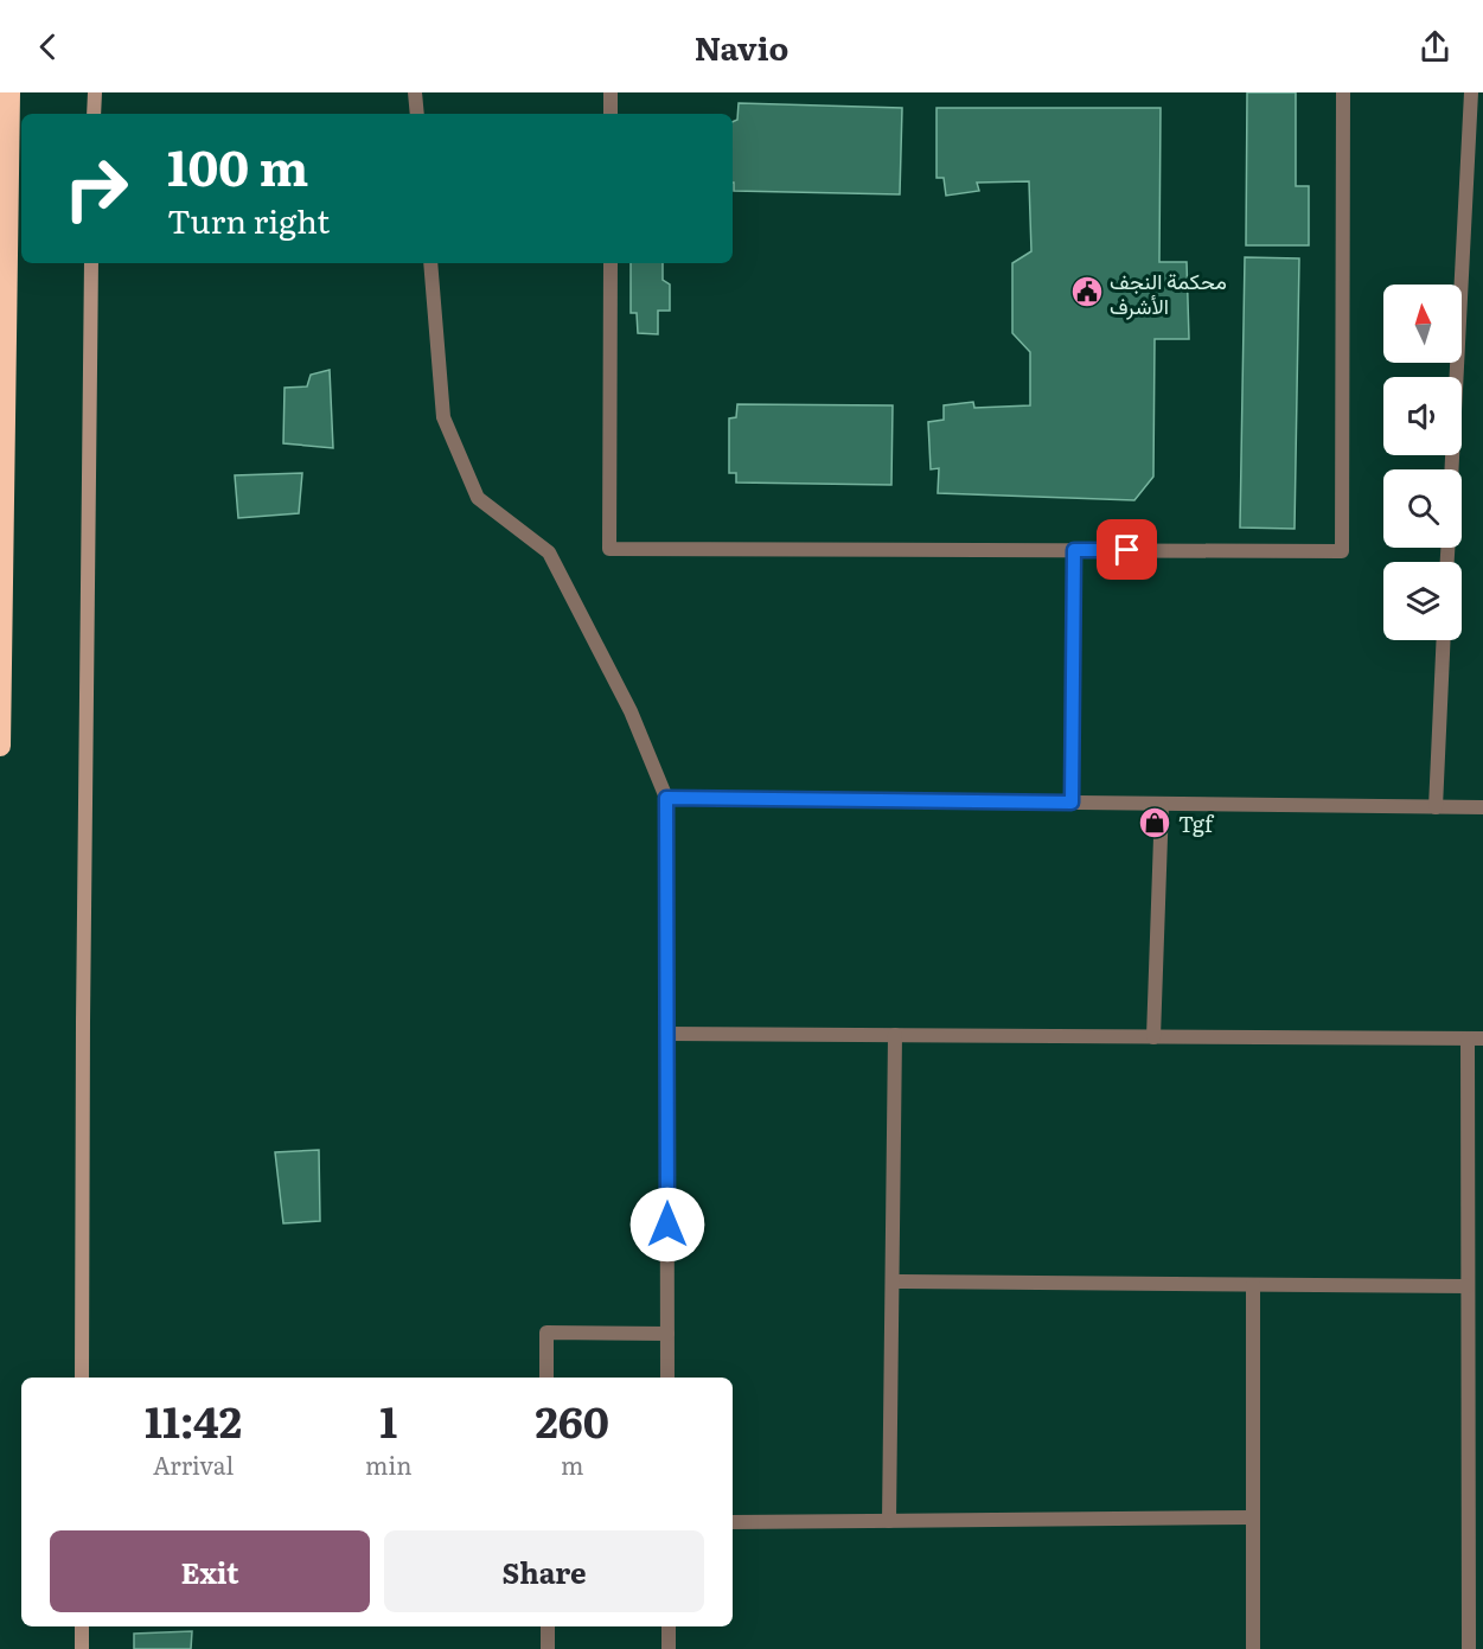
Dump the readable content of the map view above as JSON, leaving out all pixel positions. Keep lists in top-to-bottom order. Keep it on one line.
{"places":{"public building":["محكمة النجف الأشرف"],"shop":["Tgf"]},"north":"top","page":{"header":"Navio","turn":["100 m","Turn right"],"eta":["11:42","Arrival","1","min","260","m"],"buttons":["Exit","Share"]}}
